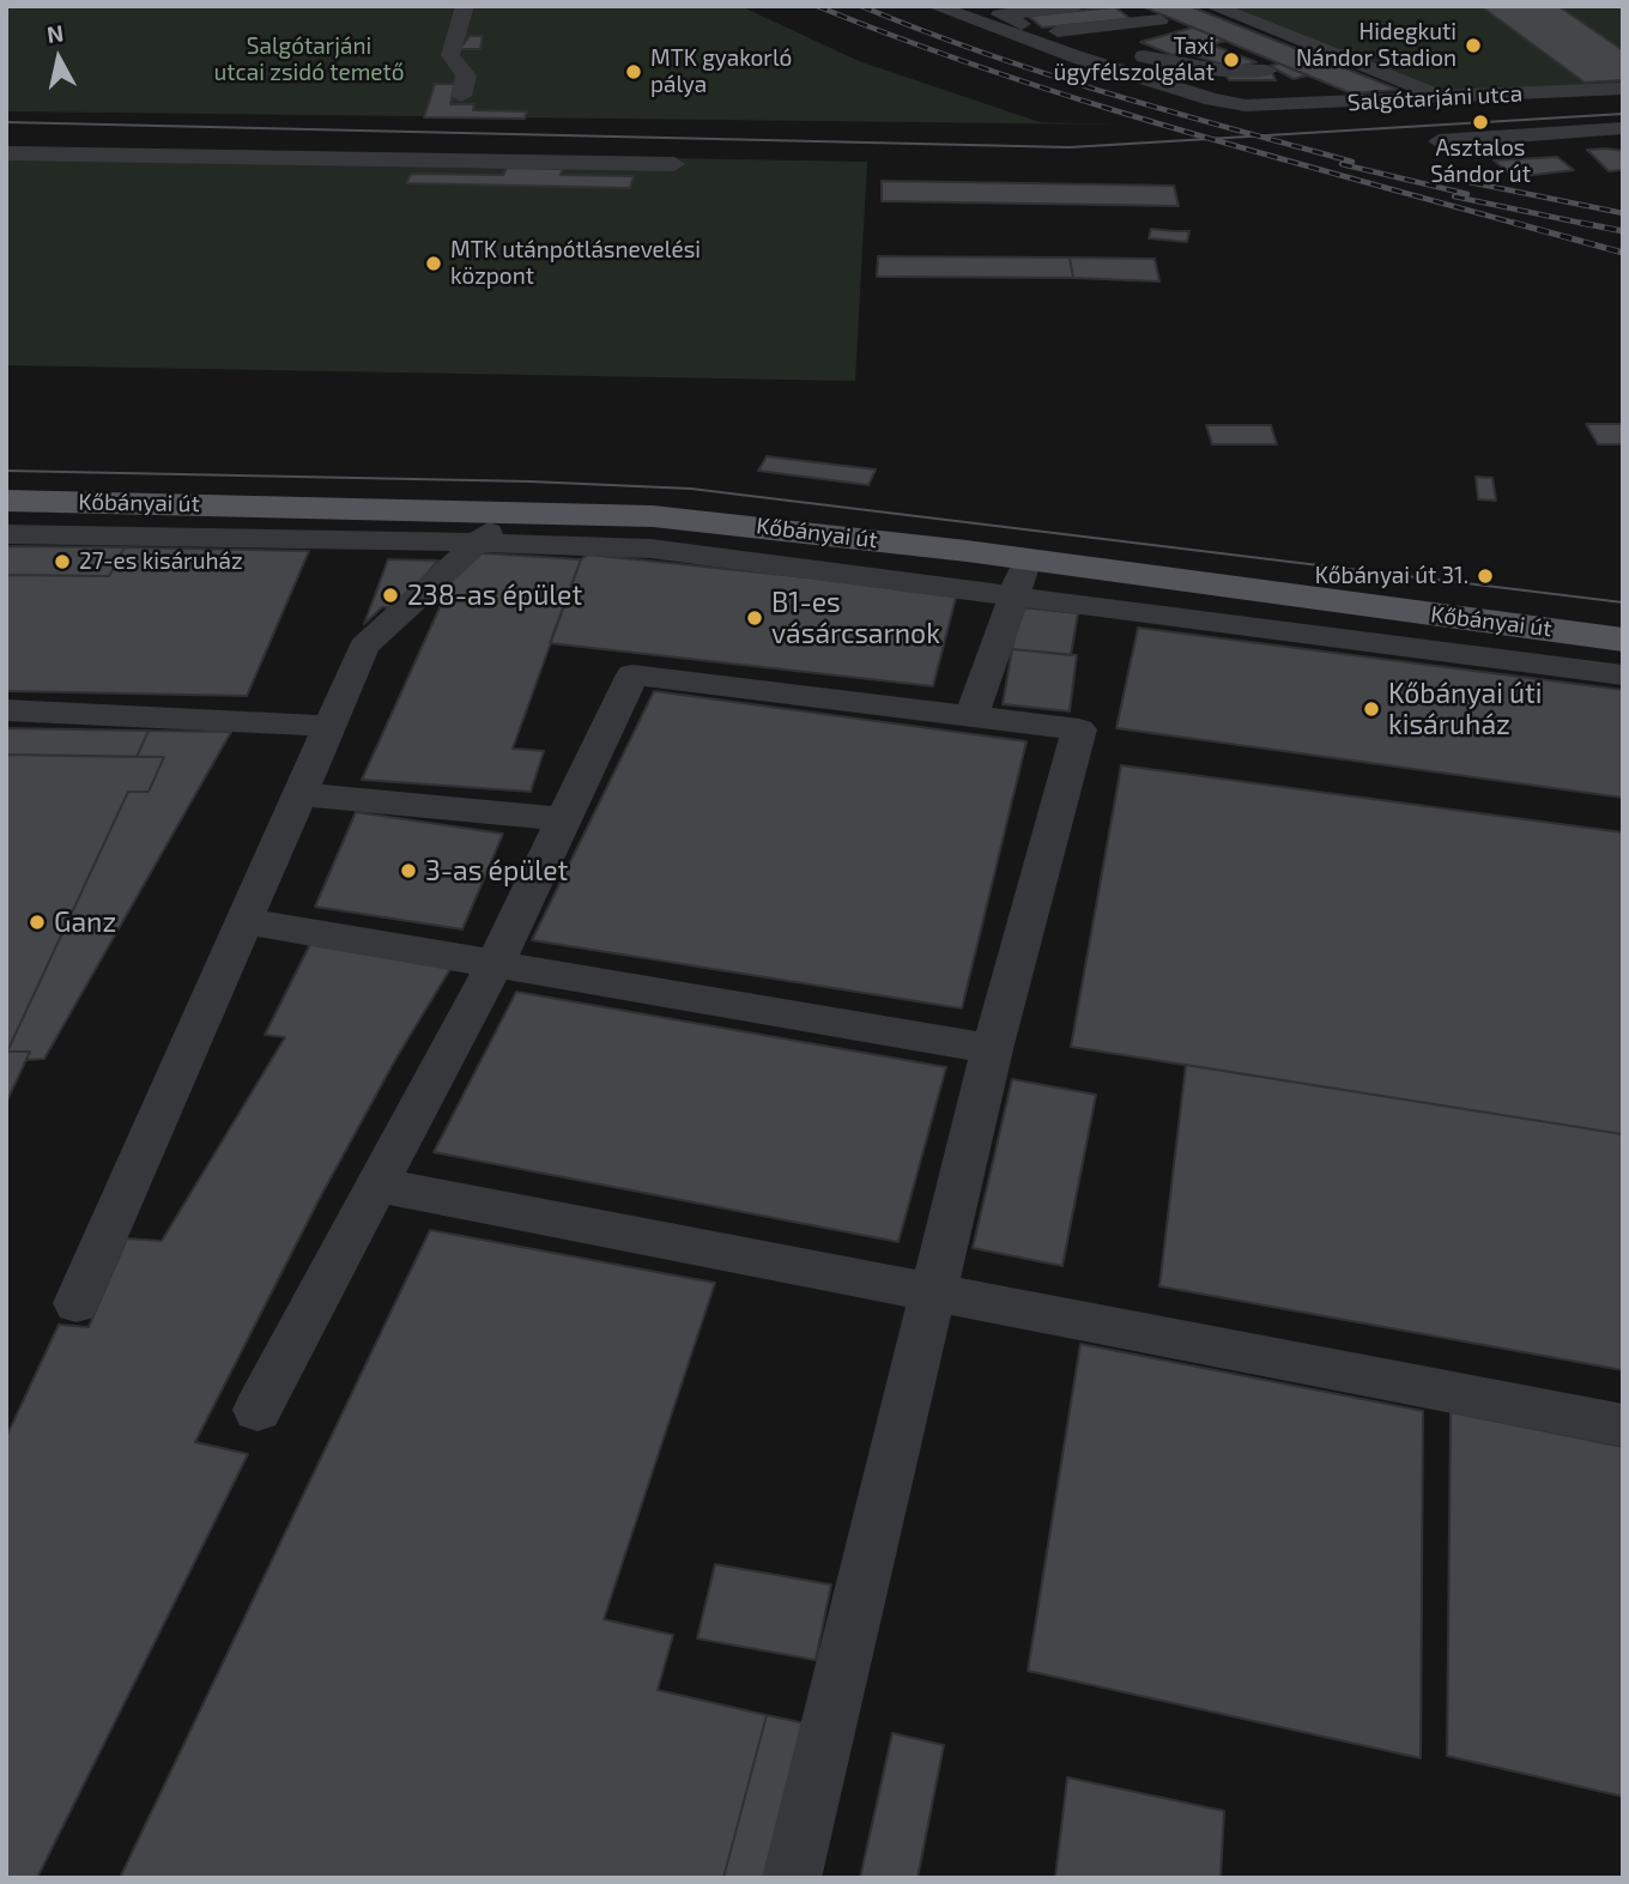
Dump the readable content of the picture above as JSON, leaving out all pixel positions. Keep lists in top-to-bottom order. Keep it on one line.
{"streets":{"main road":["Kőbányai út"],"street":["Salgótarjáni utca"]},"parks":["Salgótarjáni utcai zsidó temető"],"places":["Hidegkuti Nándor Stadion","Taxi ügyfélszolgálat","MTK gyakorló pálya","Asztalos Sándor út","MTK utánpótlásnevelési központ","27-es kisáruház","Kőbányai út 31.","238-as épület","B1-es vásárcsarnok","Kőbányai úti kisáruház","3-as épület","Ganz"],"north":"top"}
